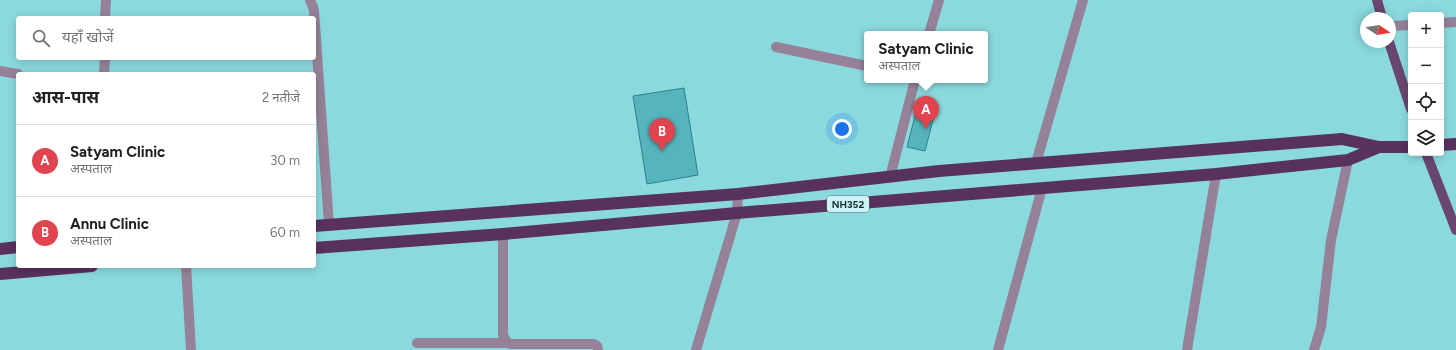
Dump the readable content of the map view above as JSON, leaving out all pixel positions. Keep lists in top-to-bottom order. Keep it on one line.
{"streets":{"highway":["NH352"]},"north":"right","page":{"map_buttons":["+","−"],"search":"यहाँ खोजें","popup":["Satyam Clinic","अस्पताल"],"heading":["आस-पास","2 नतीजे"],"pins":["A","B"],"list":[{"mark":"A","name":"Satyam Clinic","note":"अस्पताल","value":"30 m"},{"mark":"B","name":"Annu Clinic","note":"अस्पताल","value":"60 m"}]}}
